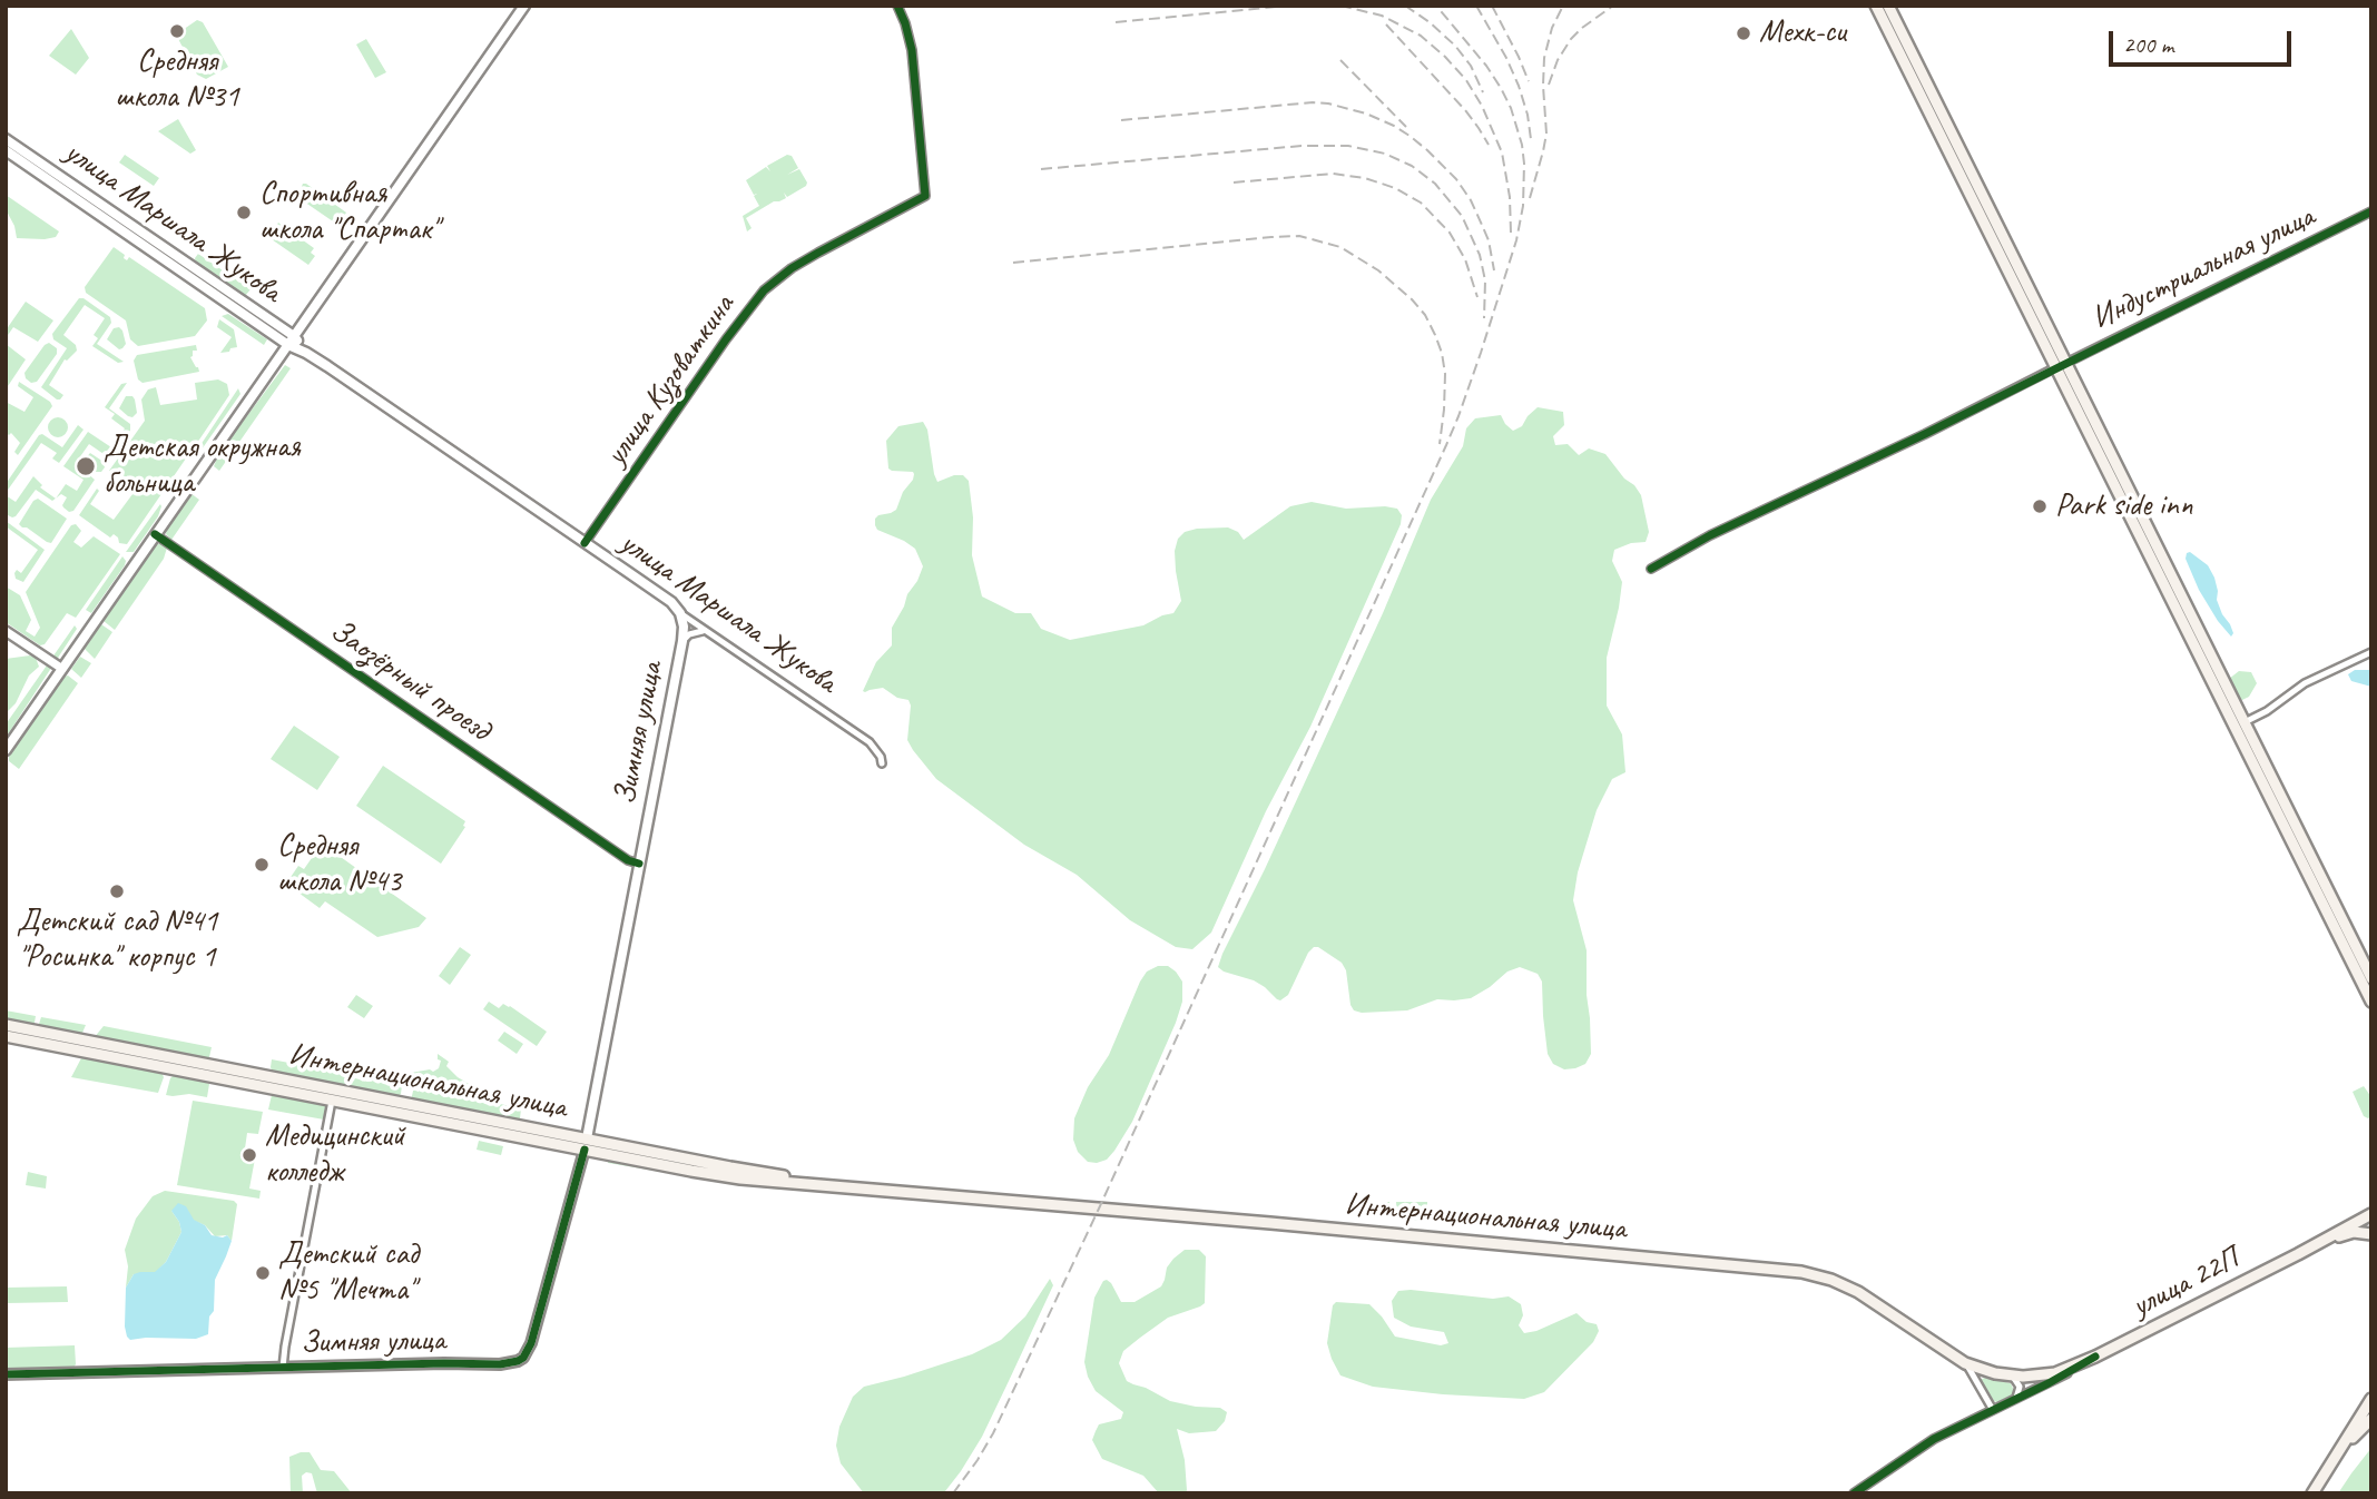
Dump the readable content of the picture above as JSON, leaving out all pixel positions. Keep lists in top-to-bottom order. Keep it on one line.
{"streets":{"main road":["улица Маршала Жукова","Индустриальная улица","Зимняя улица","Интернациональная улица","улица 22П"],"street":["улица Кузоваткина","Заозёрный проезд"]},"crossings":[["улица Маршала Жукова","улица Кузоваткина"],["улица Маршала Жукова","Зимняя улица"],["Заозёрный проезд","Зимняя улица"],["Зимняя улица","Интернациональная улица"],["Интернациональная улица","улица 22П"]],"places":["Средняя школа №31","Мехк-си","Спортивная школа \"Спартак\"","Детская окружная больница","Park side inn","Средняя школа №43","Детский сад №41 \"Росинка\" корпус 1","Медицинский колледж","Детский сад №5 \"Мечта\""],"scale_bar":"200 m"}
